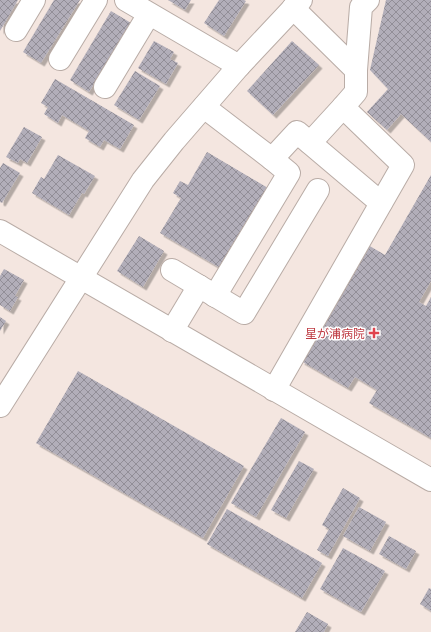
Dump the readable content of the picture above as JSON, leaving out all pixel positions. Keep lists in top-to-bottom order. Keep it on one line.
{"places":{"health":["星が浦病院"]}}
